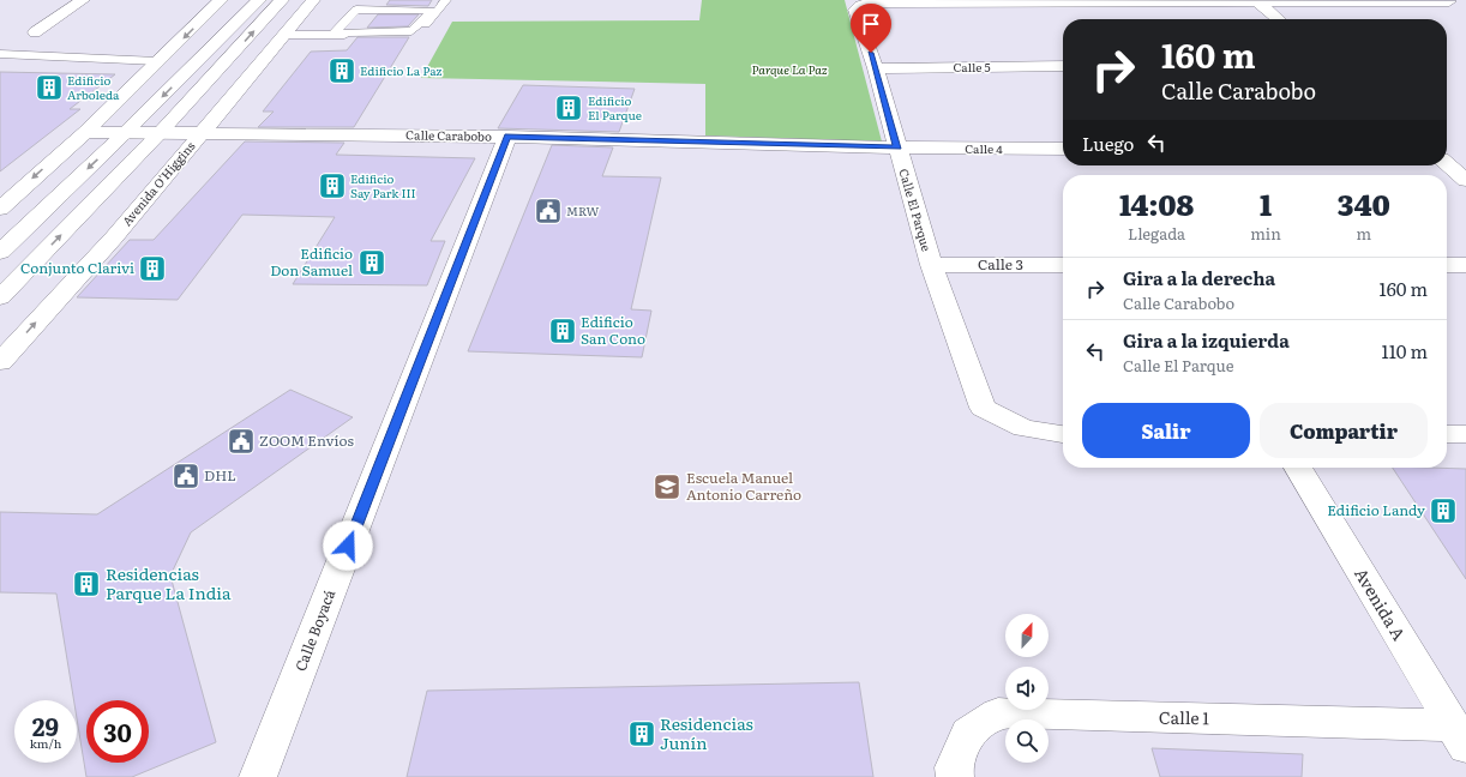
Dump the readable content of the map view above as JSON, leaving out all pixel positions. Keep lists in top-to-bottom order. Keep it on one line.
{"streets":{"street":["Calle 5","Calle Carabobo","Calle 4","Avenida O'Higgins","Calle El Parque","Calle 3","Avenida A","Calle Boyacá","Calle 1"]},"crossings":[["Calle 5","Calle El Parque"],["Calle Carabobo","Calle 4"],["Calle Carabobo","Avenida O'Higgins"],["Calle Carabobo","Calle El Parque"],["Calle Carabobo","Calle Boyacá"],["Calle 4","Calle El Parque"],["Calle El Parque","Calle 3"],["Avenida A","Calle 1"]],"parks":["Parque La Paz"],"places":{"building":["Edificio La Paz","Edificio Arboleda","Edificio El Parque","Edificio Say Park III","Edificio Don Samuel","Conjunto Clarivi","Edificio San Cono","Edificio Landy","Residencias Parque La India","Residencias Junín"],"public building":["MRW","ZOOM Envíos","DHL"],"school or university":["Escuela Manuel Antonio Carreño"]},"north":"top","page":{"turn":["160 m","Calle Carabobo"],"then":"Luego","eta":["14:08","Llegada","1","min","340","m"],"list":[{"name":"Gira a la derecha","note":"Calle Carabobo","value":"160 m"},{"name":"Gira a la izquierda","note":"Calle El Parque","value":"110 m"}],"buttons":["Salir","Compartir"],"speed":"29 km/h","limit":"30"}}
